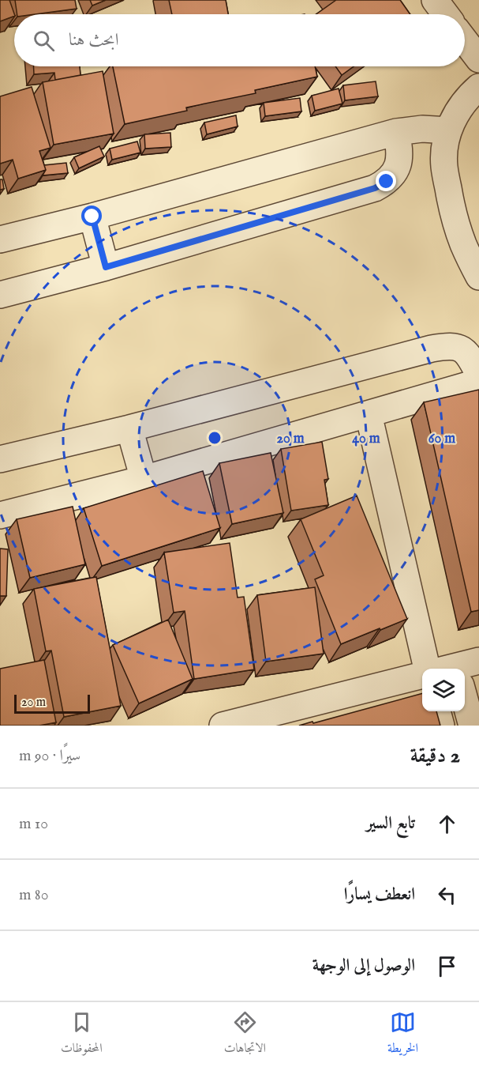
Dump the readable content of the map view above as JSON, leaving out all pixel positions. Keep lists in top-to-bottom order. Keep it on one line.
{"scale_bar":"20 m","page":{"search":"ابحث هنا","scale":"20 m","heading":["2 دقيقة","سيرًا · 90 m"],"list":[["تابع السير","10 m"],["انعطف يسارًا","80 m"],"الوصول إلى الوجهة"],"nav":["الخريطة","الاتجاهات","المحفوظات"]},"rings":["20 m","40 m","60 m"]}
